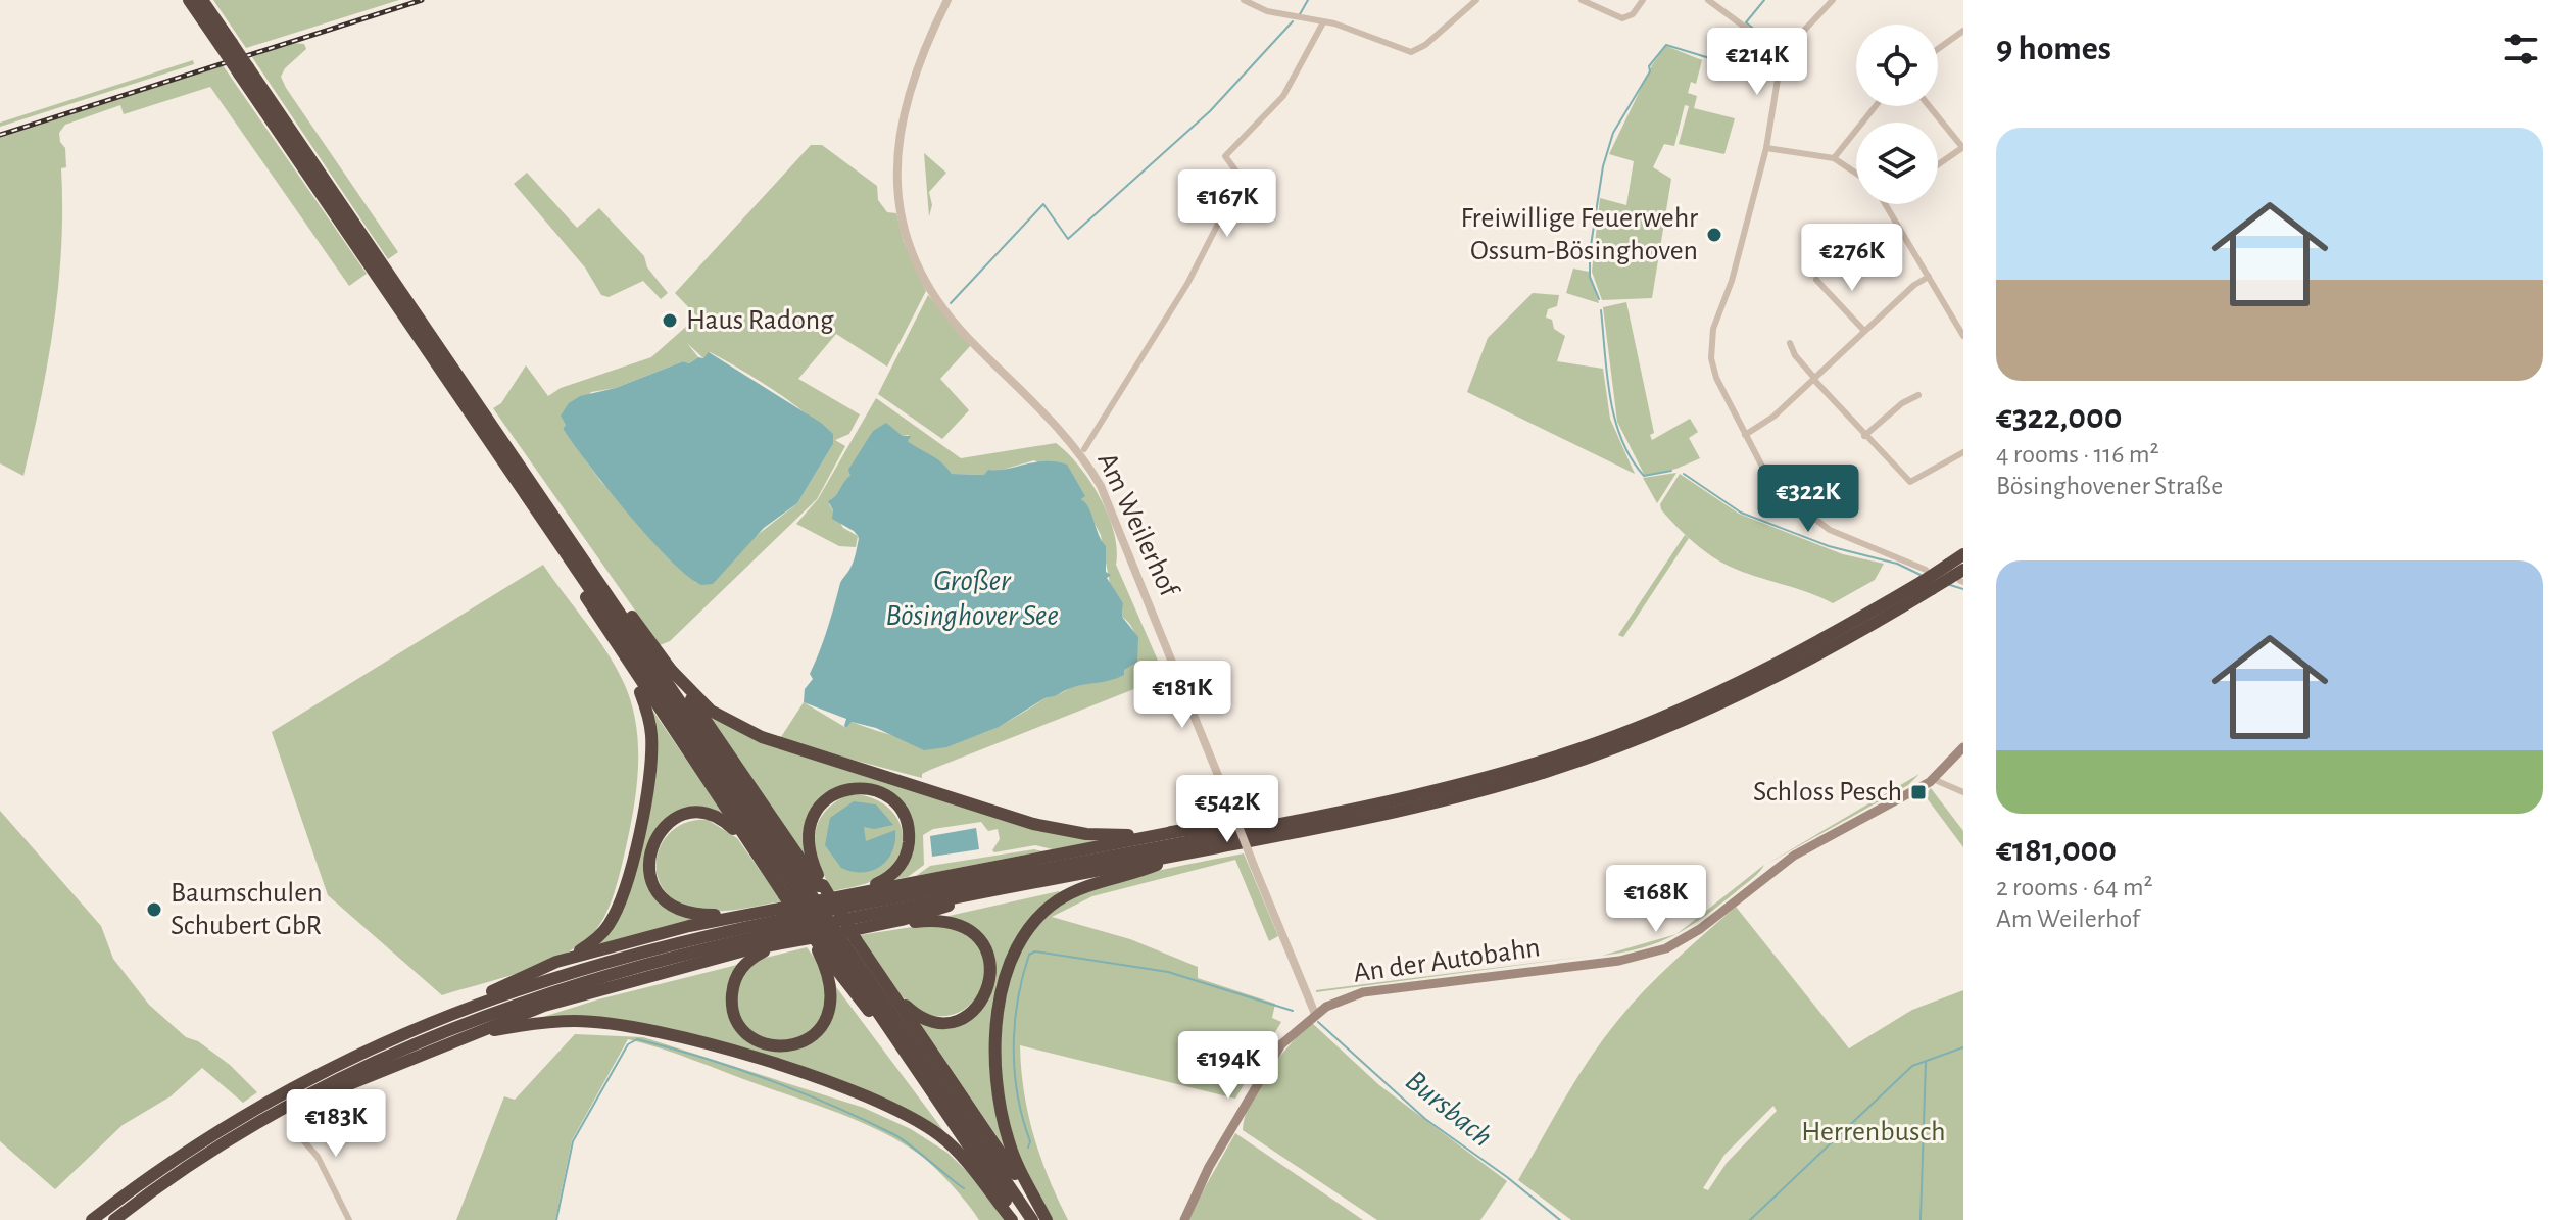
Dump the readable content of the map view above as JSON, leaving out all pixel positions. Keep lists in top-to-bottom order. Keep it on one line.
{"streets":{"main road":["An der Autobahn"],"street":["Am Weilerhof"]},"crossings":[["Am Weilerhof","An der Autobahn"]],"water":["Großer Bösinghover See","Bursbach"],"parks":["Herrenbusch"],"places":{"other":["Freiwillige Feuerwehr Ossum-Bösinghoven","Haus Radong","Baumschulen Schubert GbR"],"transit":["Schloss Pesch"]},"page":{"heading":"9 homes","price":["€214K","€167K","€276K","€322K","€181K","€542K","€168K","€194K","€183K"],"list":[{"name":"€322,000","note":"4 rooms · 116 m² · Bösinghovener Straße"},{"name":"€181,000","note":"2 rooms · 64 m² · Am Weilerhof"}]}}
